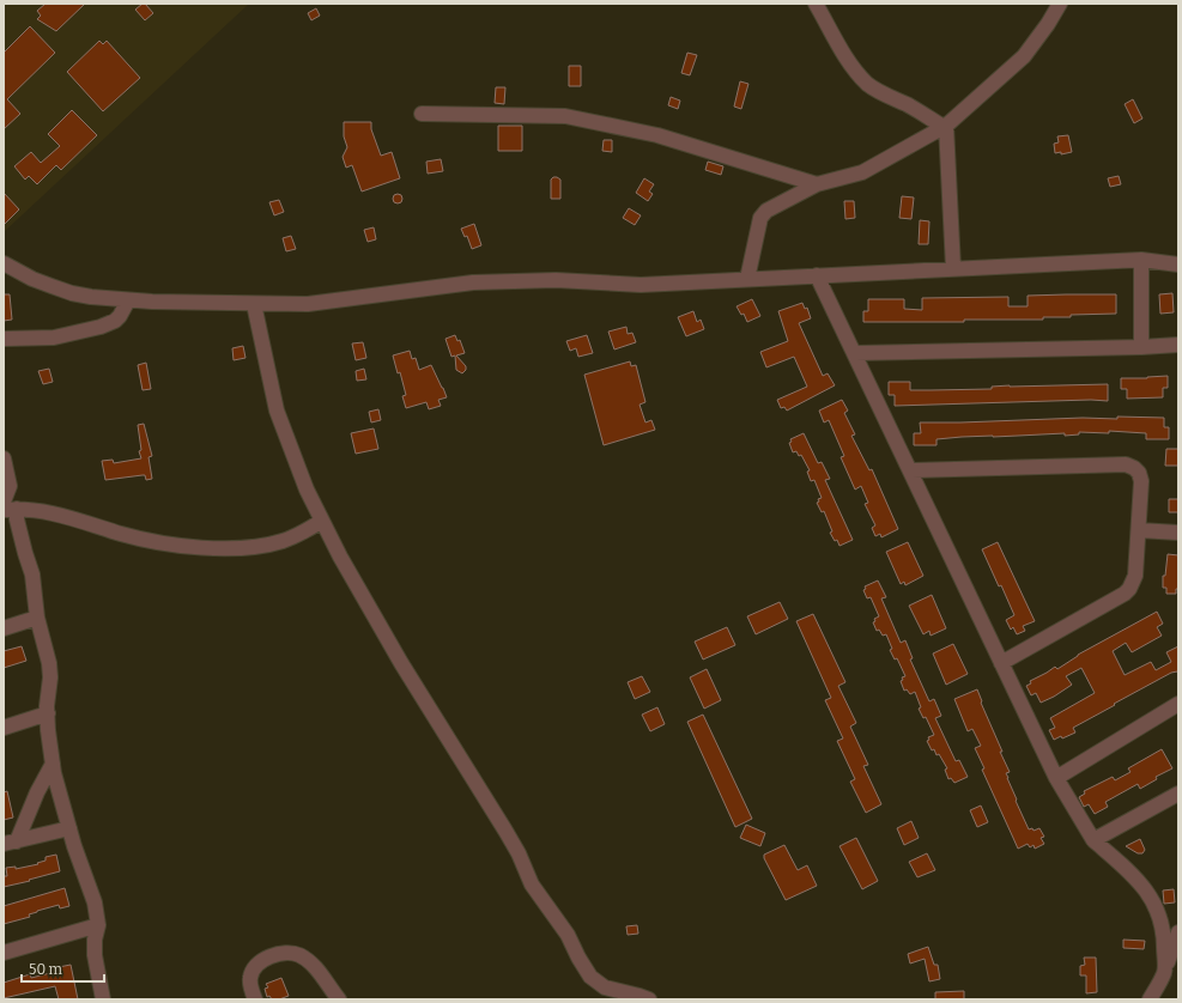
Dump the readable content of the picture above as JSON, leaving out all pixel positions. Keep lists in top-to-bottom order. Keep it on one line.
{"scale_bar":"50 m"}
